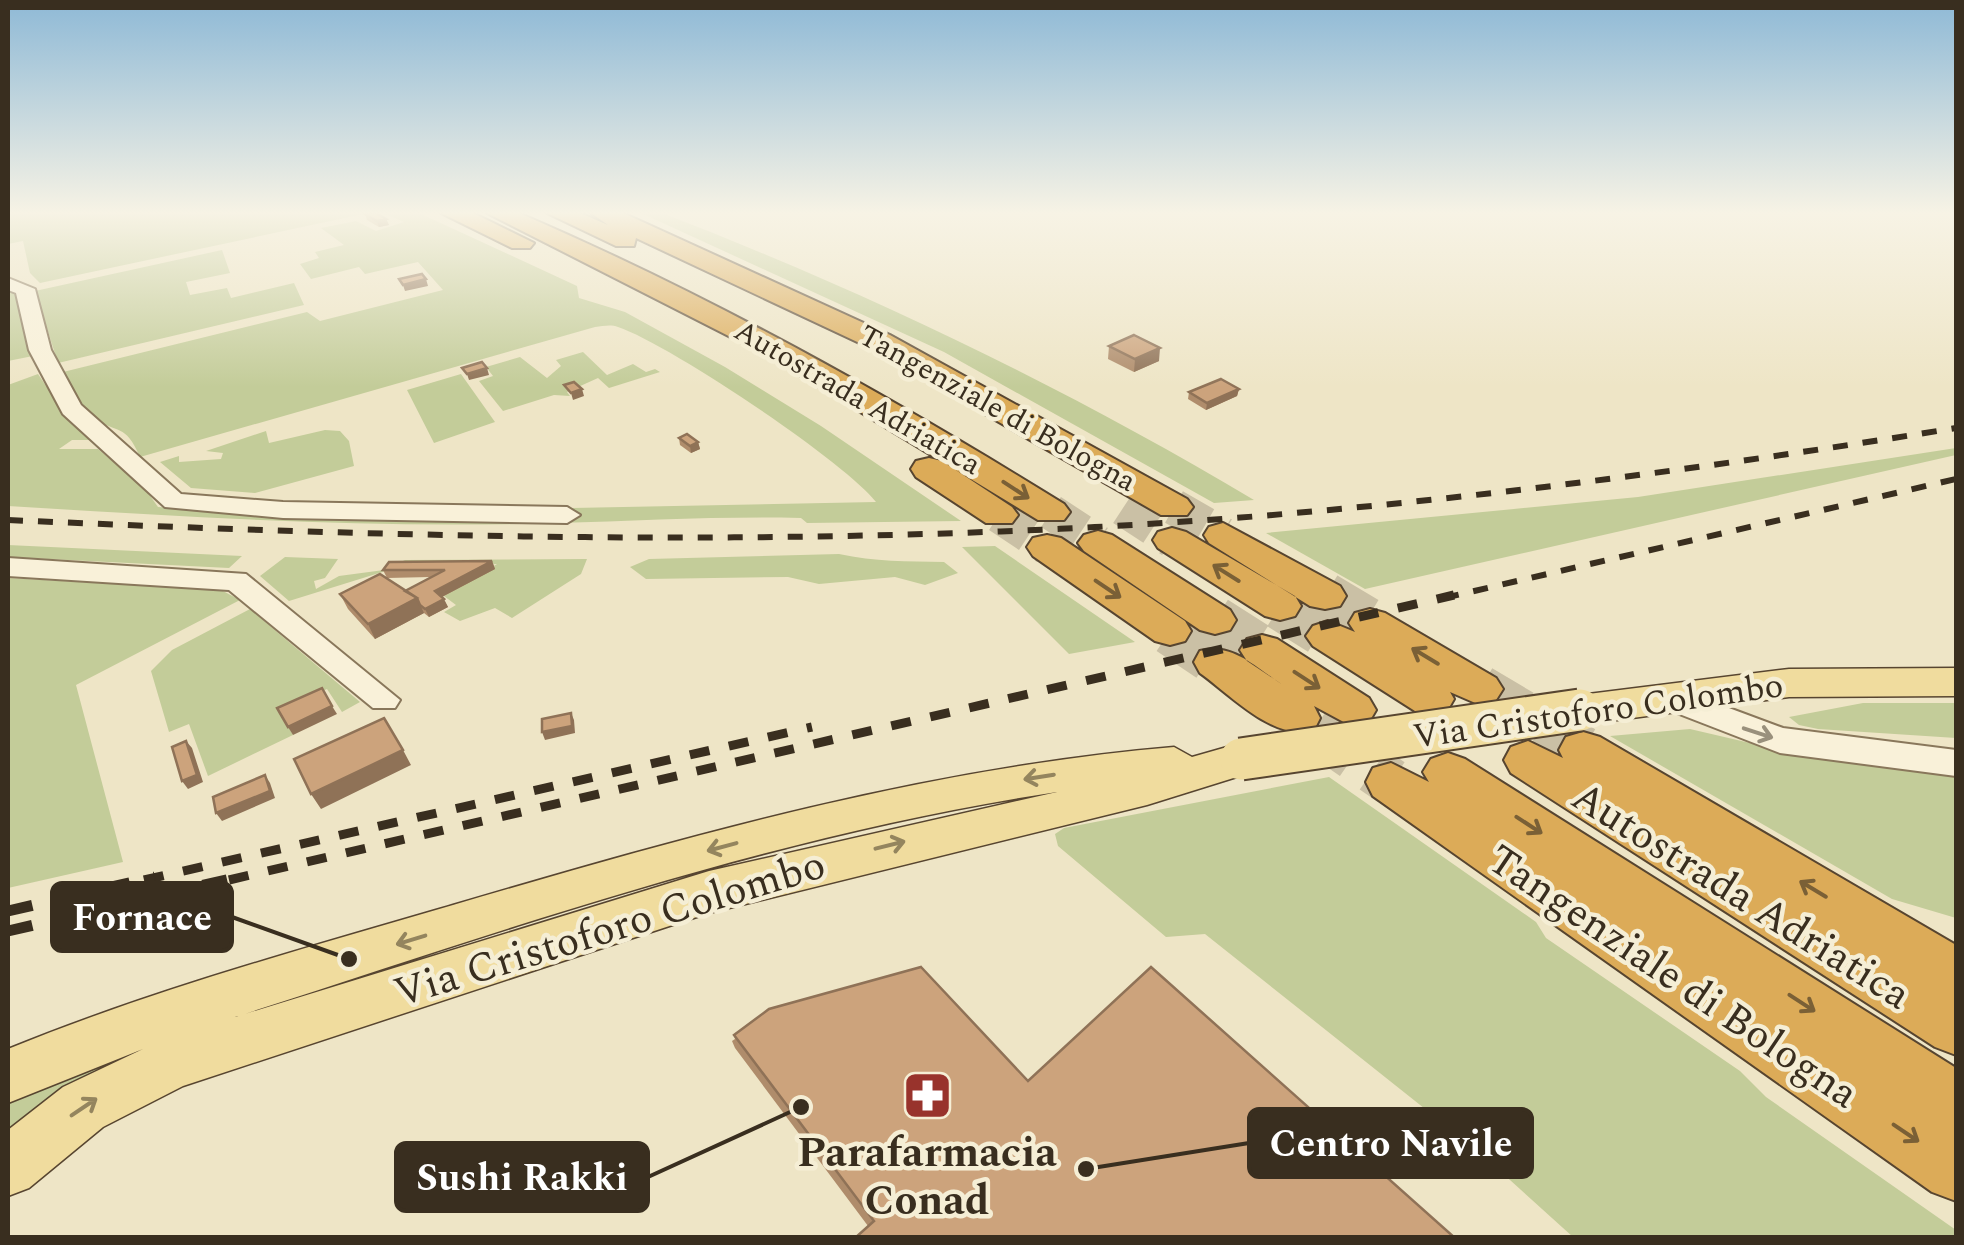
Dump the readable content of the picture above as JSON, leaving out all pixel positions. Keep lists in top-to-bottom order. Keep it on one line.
{"streets":{"highway":["Autostrada Adriatica","Tangenziale di Bologna"],"main road":["Via Cristoforo Colombo"]},"places":{"other":["Fornace","Sushi Rakki","Centro Navile"],"pharmacy":["Parafarmacia Conad"]}}
